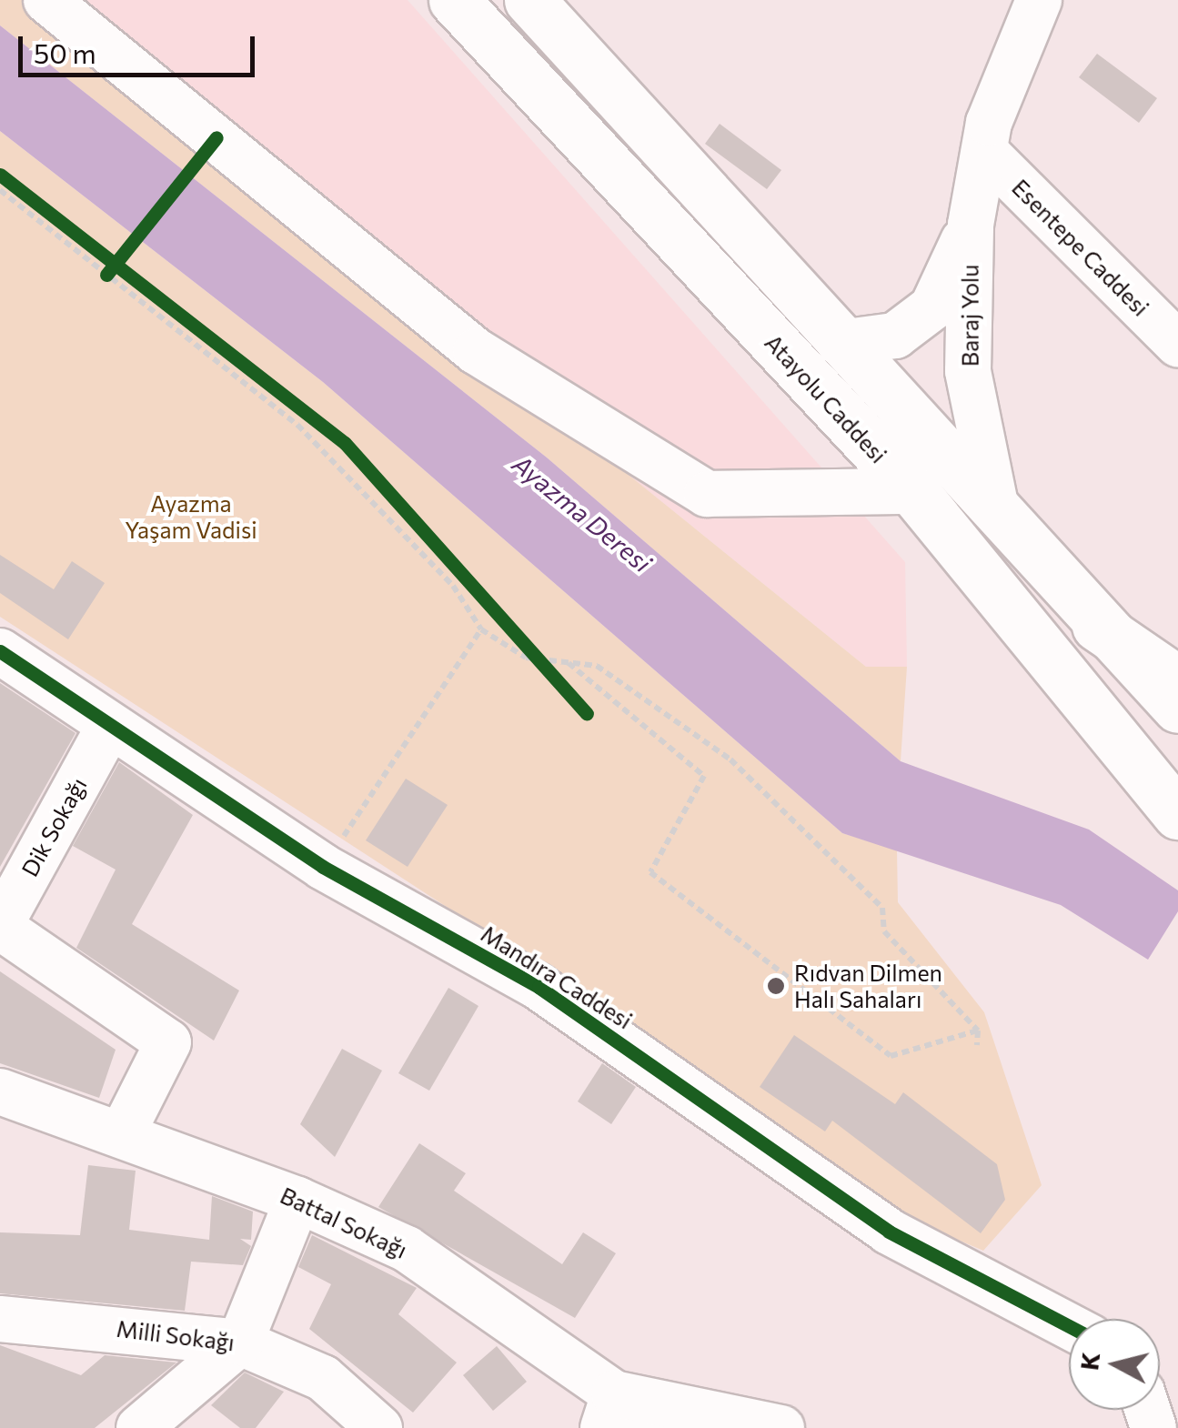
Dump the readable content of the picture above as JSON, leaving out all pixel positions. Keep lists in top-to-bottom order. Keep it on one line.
{"streets":{"main road":["Atayolu Caddesi"],"street":["Esentepe Caddesi","Baraj Yolu","Dik Sokağı","Mandıra Caddesi","Battal Sokağı","Milli Sokağı"]},"crossings":[["Esentepe Caddesi","Baraj Yolu"],["Baraj Yolu","Atayolu Caddesi"],["Dik Sokağı","Mandıra Caddesi"]],"water":["Ayazma Deresi"],"parks":["Ayazma Yaşam Vadisi"],"places":["Rıdvan Dilmen Halı Sahaları"],"scale_bar":"50 m","north":"left"}
